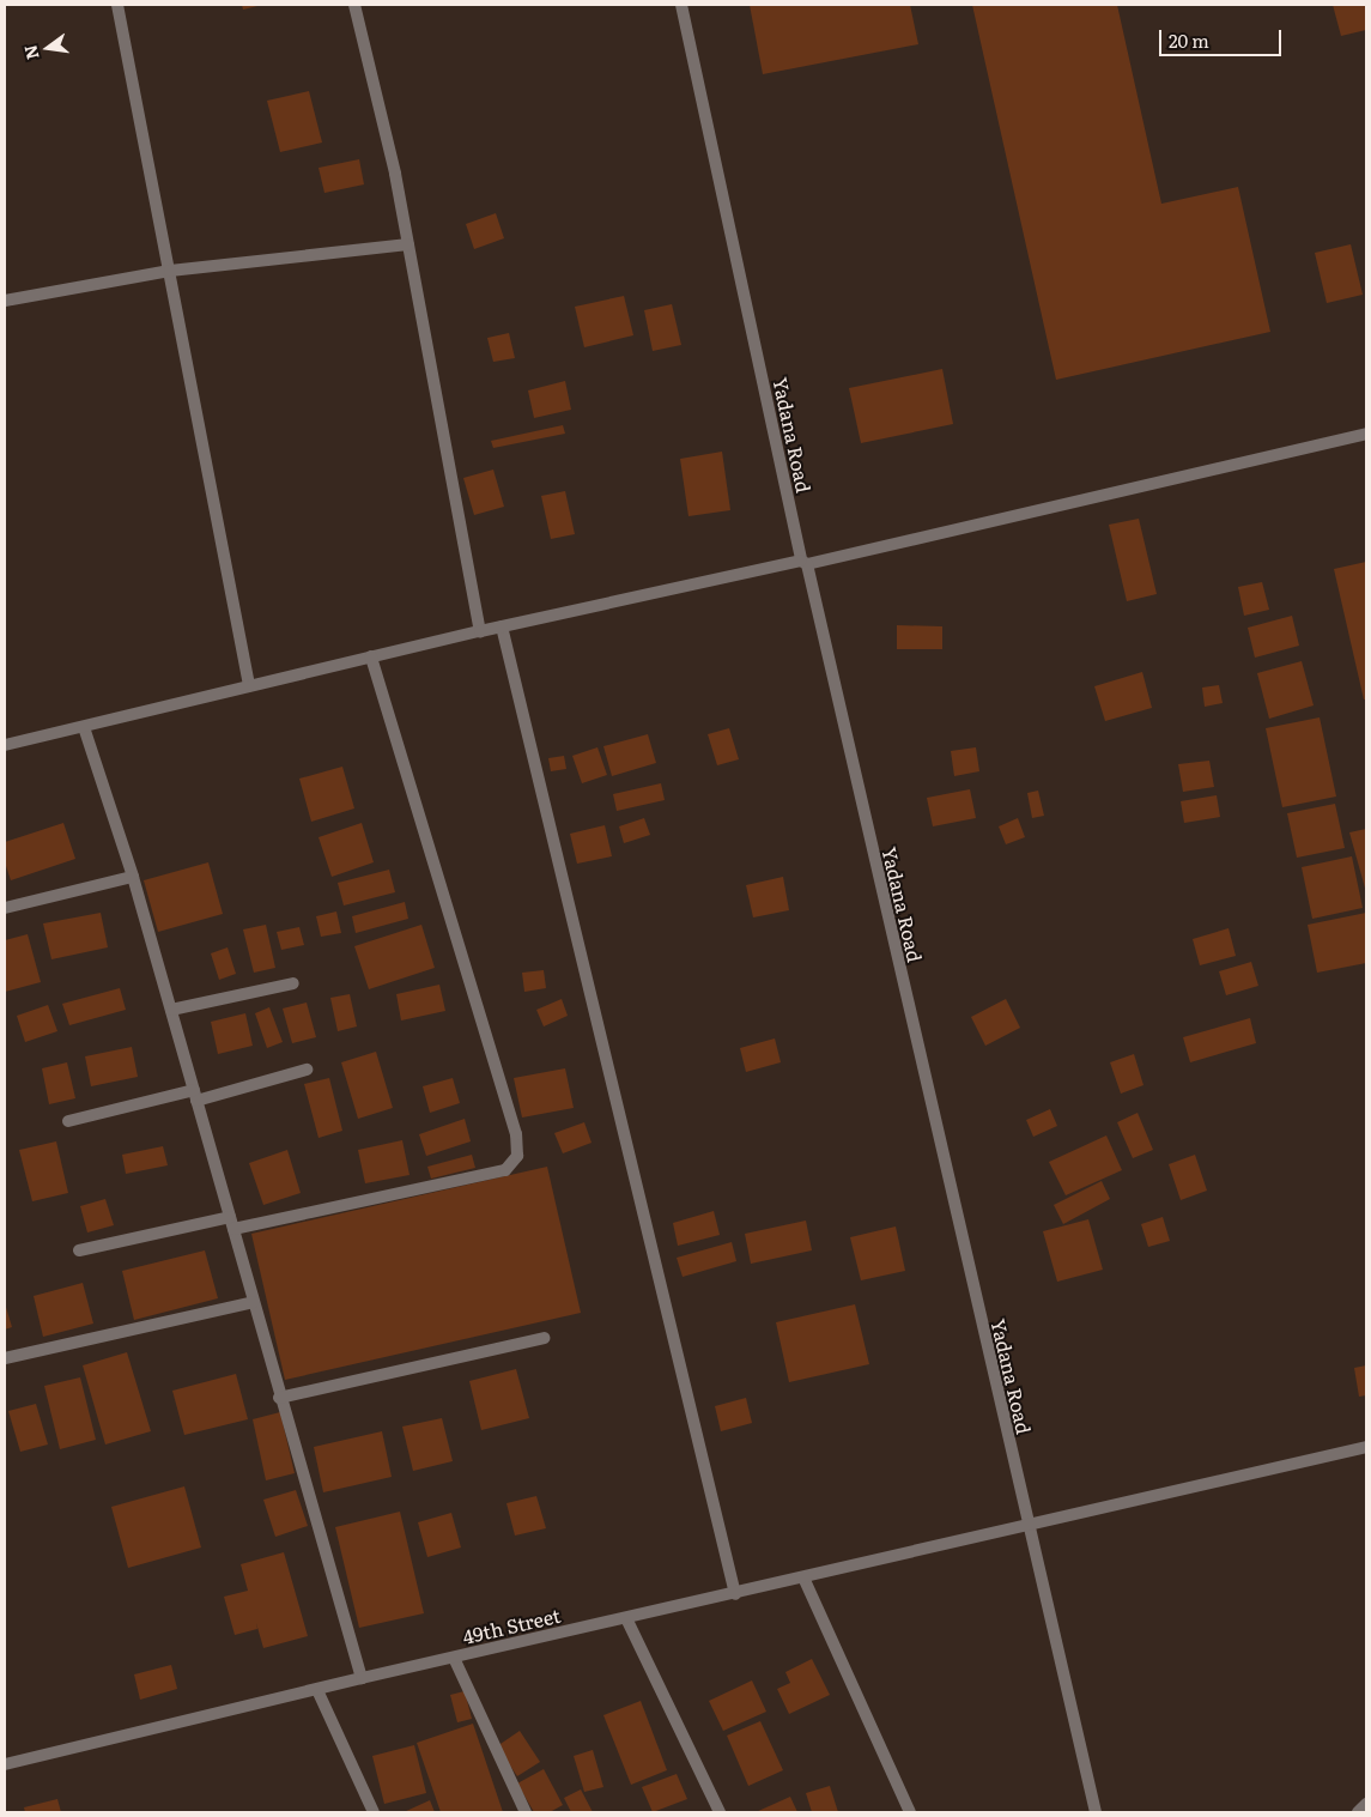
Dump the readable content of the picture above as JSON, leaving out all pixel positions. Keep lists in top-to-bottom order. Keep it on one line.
{"streets":{"street":["Yadana Road","49th Street"]},"crossings":[["Yadana Road","49th Street"]],"scale_bar":"20 m","north":"left"}
